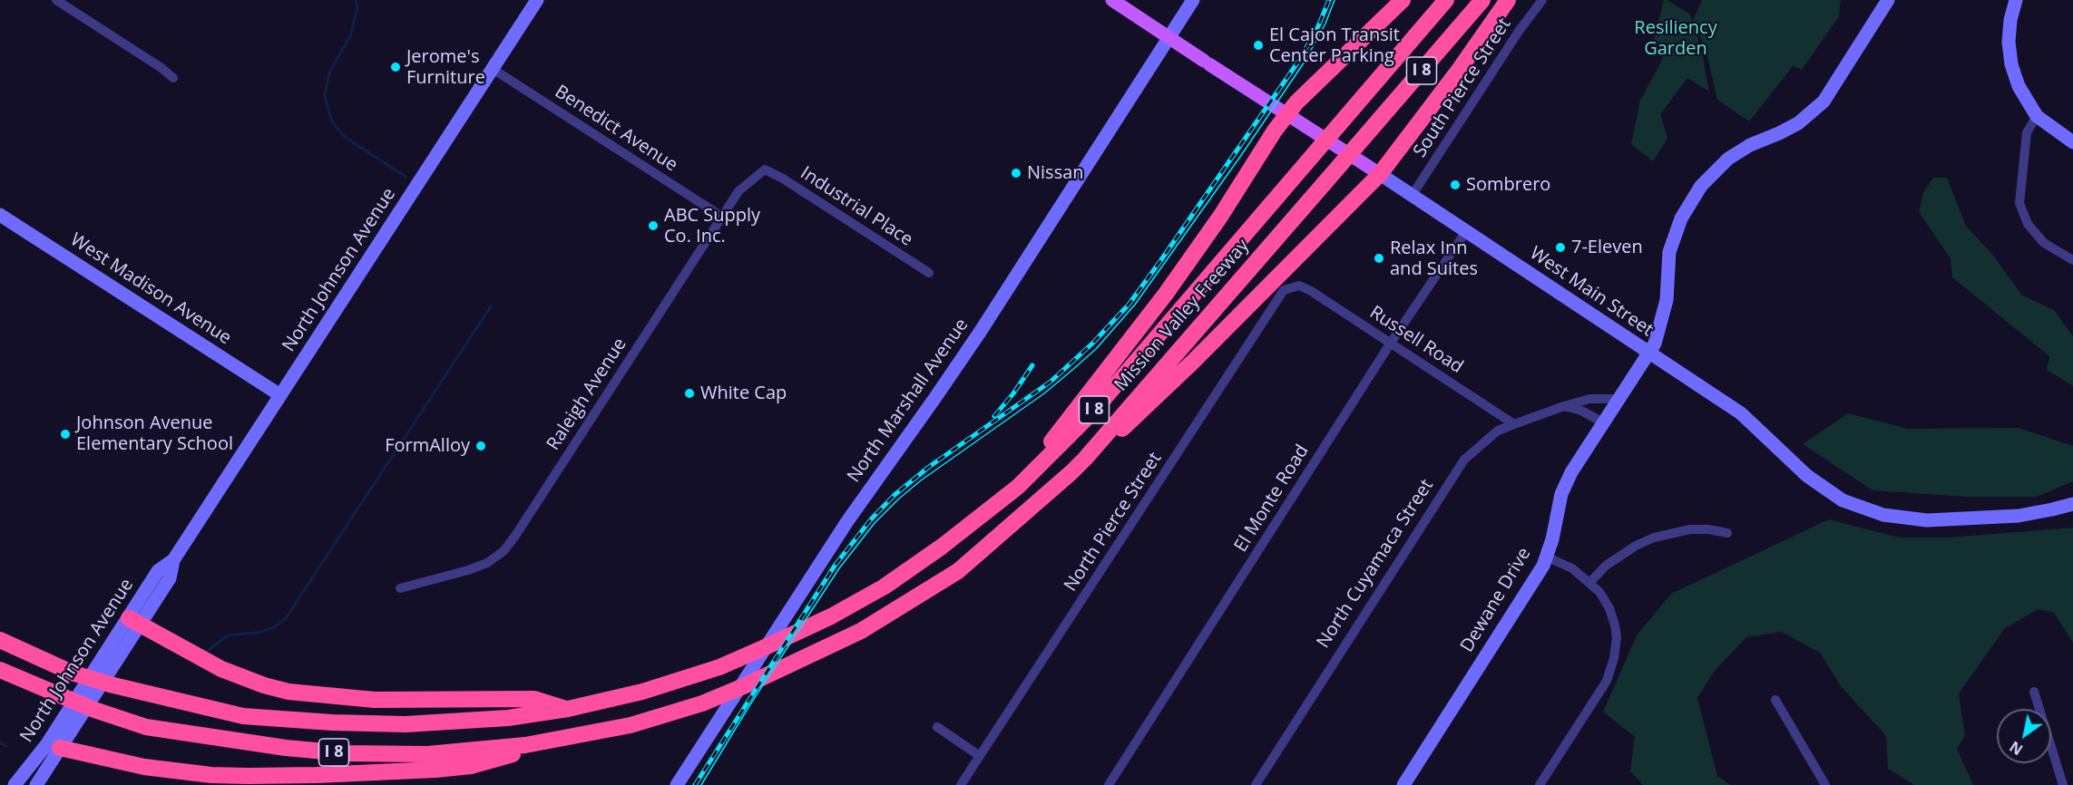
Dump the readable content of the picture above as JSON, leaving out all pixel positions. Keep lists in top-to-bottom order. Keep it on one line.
{"streets":{"highway":["I 8","Mission Valley Freeway"],"main road":["North Johnson Avenue","West Madison Avenue","West Main Street","North Marshall Avenue","Dewane Drive"],"street":["South Pierce Street","Benedict Avenue","Industrial Place","Russell Road","Raleigh Avenue","El Monte Road","North Pierce Street","North Cuyamaca Street"]},"crossings":[["South Pierce Street","West Main Street"],["Benedict Avenue","North Johnson Avenue"],["Benedict Avenue","Raleigh Avenue"],["Industrial Place","Raleigh Avenue"],["North Johnson Avenue","West Madison Avenue"],["West Main Street","North Marshall Avenue"],["West Main Street","El Monte Road"],["Russell Road","El Monte Road"],["Russell Road","North Pierce Street"],["Russell Road","North Cuyamaca Street"],["North Cuyamaca Street","Dewane Drive"]],"parks":["Resiliency Garden"],"places":["El Cajon Transit Center Parking","Jerome's Furniture","Nissan","Sombrero","ABC Supply Co. Inc.","7-Eleven","Relax Inn and Suites","White Cap","Johnson Avenue Elementary School","FormAlloy"],"north":"bottom left"}
